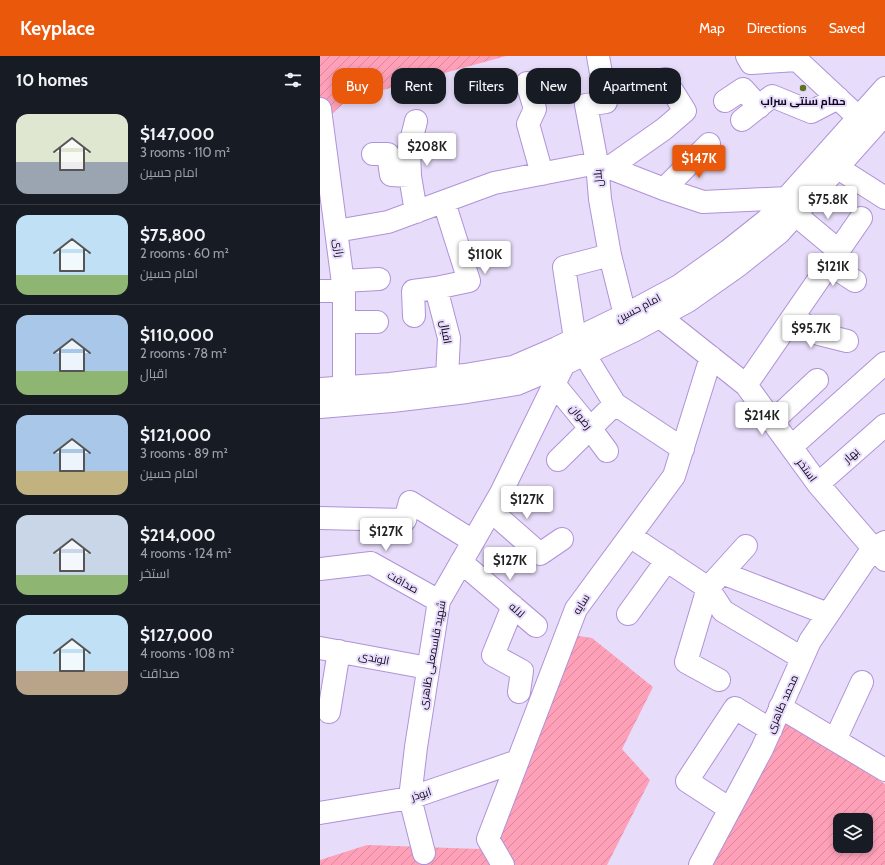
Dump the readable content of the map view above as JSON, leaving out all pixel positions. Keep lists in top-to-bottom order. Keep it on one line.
{"streets":{"street":["بلال","رازی","امام حسین","اقبال","رضوان","بهار","استخر","صداقت","سایه","لاله","شهید قاسمعلی ظاهری","الوندی","محمد طاهری","ابوذر"]},"crossings":[["بلال","امام حسین"],["رازی","امام حسین"],["امام حسین","اقبال"],["امام حسین","استخر"],["امام حسین","شهید قاسمعلی ظاهری"],["رضوان","شهید قاسمعلی ظاهری"],["بهار","استخر"],["استخر","سایه"],["استخر","محمد طاهری"],["صداقت","شهید قاسمعلی ظاهری"],["سایه","ابوذر"],["لاله","شهید قاسمعلی ظاهری"],["شهید قاسمعلی ظاهری","الوندی"],["شهید قاسمعلی ظاهری","ابوذر"]],"places":["حمام سنتی سراب"],"page":{"header":"Keyplace","nav":["Map","Directions","Saved"],"heading":"10 homes","chip":["Buy","Rent","Filters","New","Apartment"],"list":[{"name":"$147,000","note":"3 rooms · 110 m² · امام حسین"},{"name":"$75,800","note":"2 rooms · 60 m² · امام حسین"},{"name":"$110,000","note":"2 rooms · 78 m² · اقبال"},{"name":"$121,000","note":"3 rooms · 89 m² · امام حسین"},{"name":"$214,000","note":"4 rooms · 124 m² · استخر"},{"name":"$127,000","note":"4 rooms · 108 m² · صداقت"}],"price":["$208K","$147K","$75.8K","$110K","$121K","$95.7K","$214K","$127K","$127K","$127K"]}}
